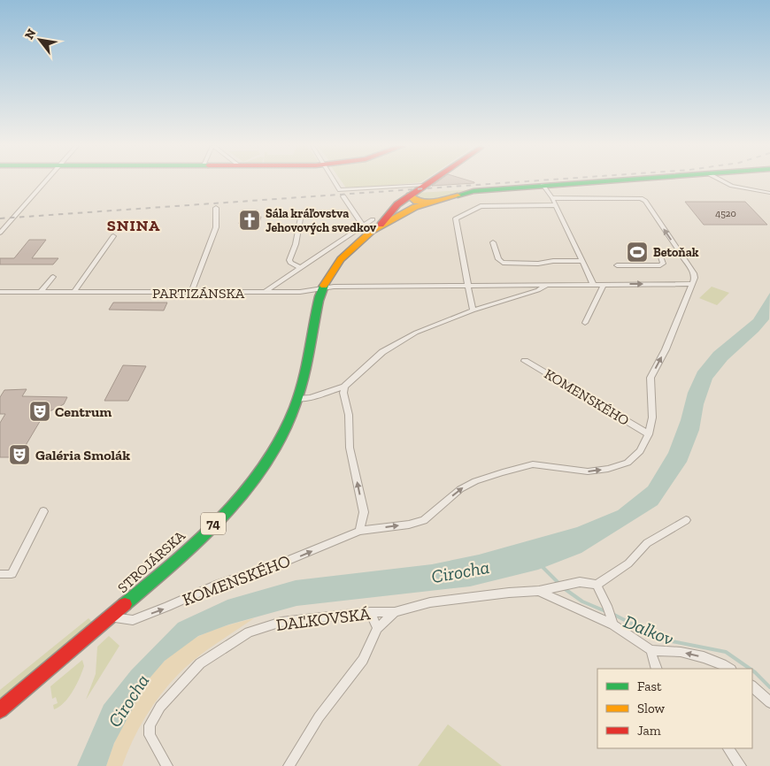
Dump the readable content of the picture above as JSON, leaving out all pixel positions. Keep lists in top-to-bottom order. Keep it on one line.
{"streets":{"main road":["74","STROJÁRSKA"],"street":["PARTIZÁNSKA","KOMENSKÉHO","DAĽKOVSKÁ"]},"crossings":[["PARTIZÁNSKA","STROJÁRSKA"],["KOMENSKÉHO","STROJÁRSKA"],["74","STROJÁRSKA"]],"one_way":["KOMENSKÉHO"],"districts":["SNINA"],"water":["Cirocha","Dalkov"],"places":{"church":["Sála kráľovstva Jehovových svedkov"],"sports":["Betoňak"],"theatre":["Centrum","Galéria Smolák"]},"house_numbers":["4520"],"legend":["Fast","Slow","Jam"],"north":"top left"}
